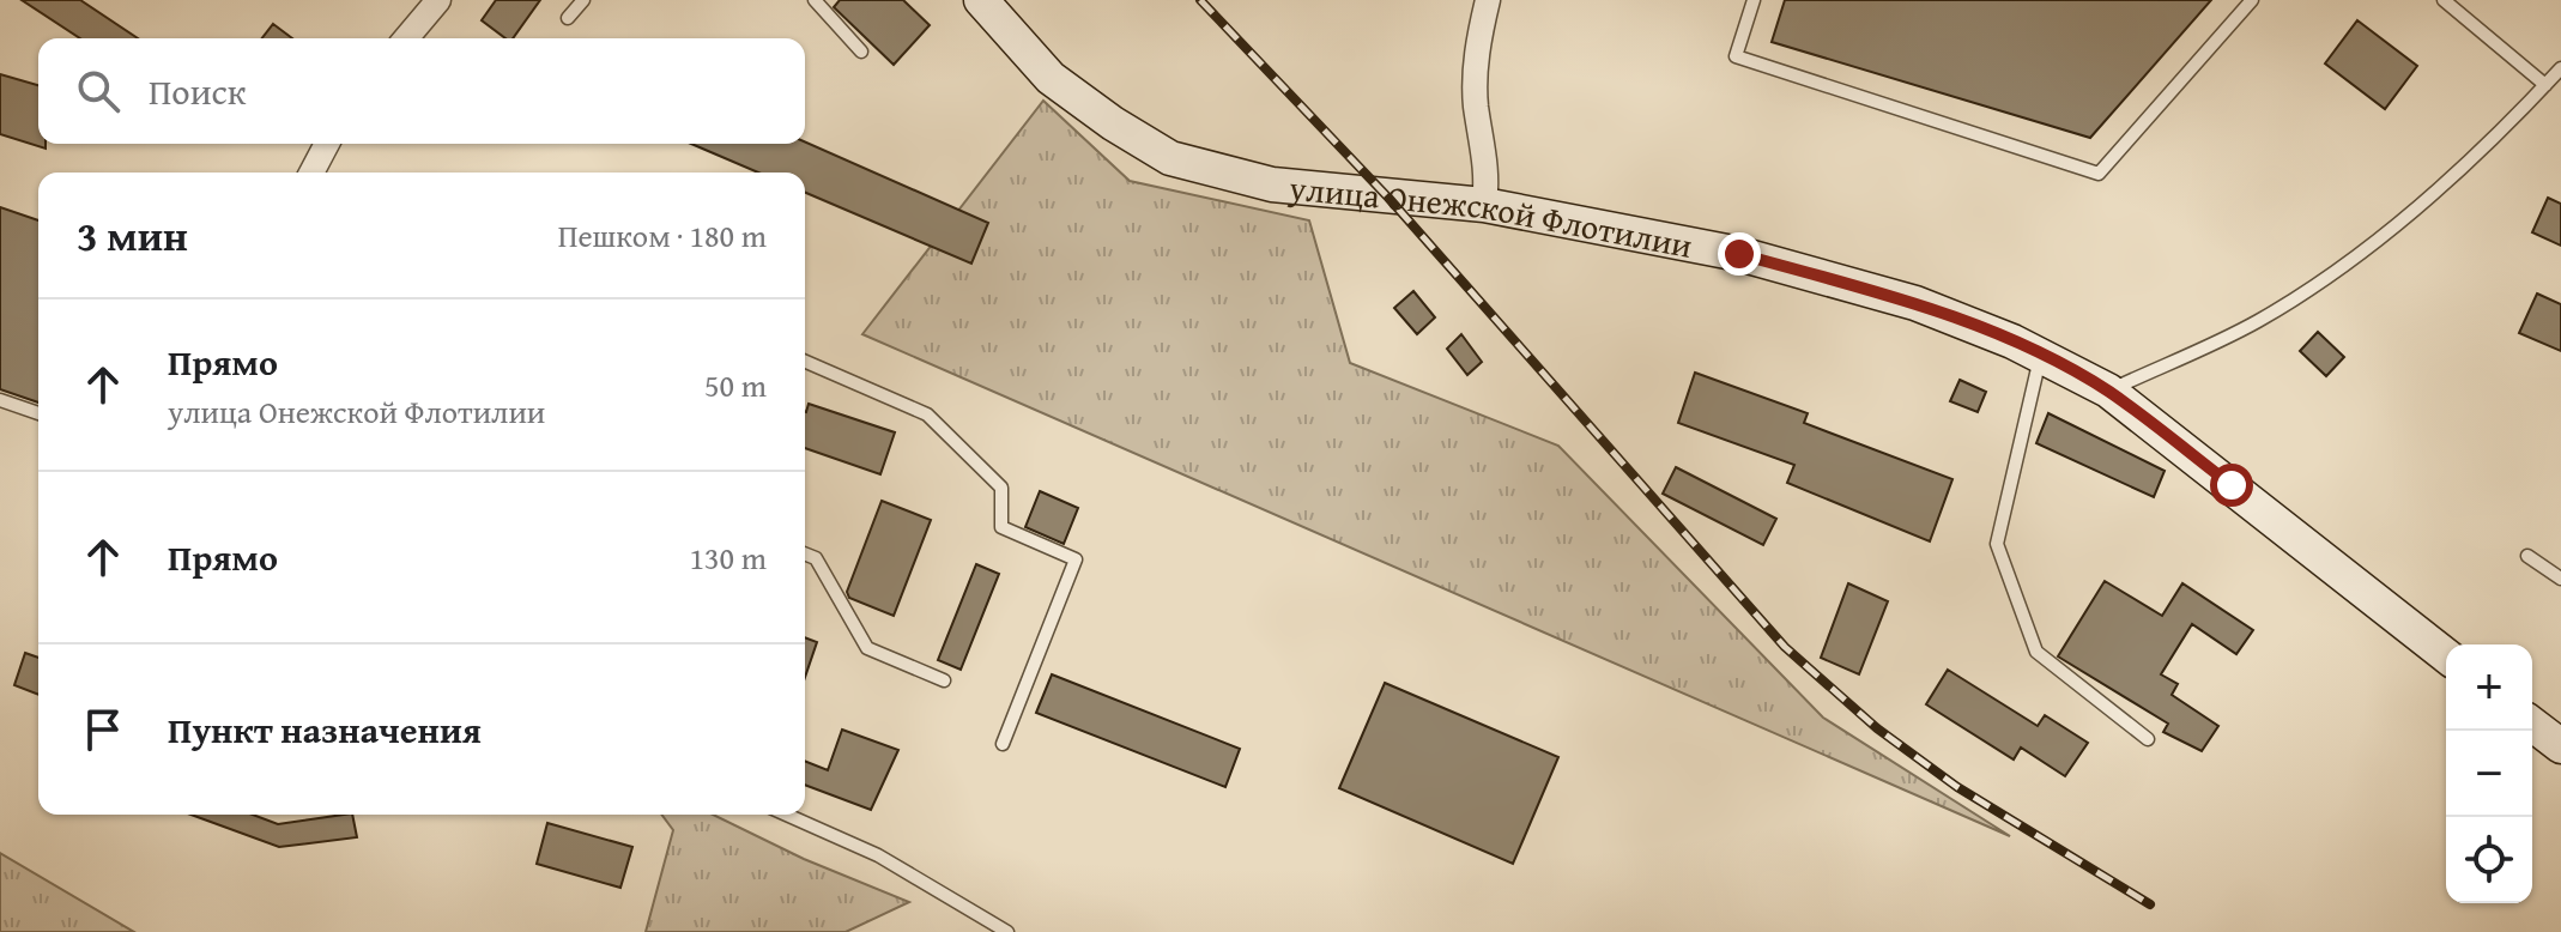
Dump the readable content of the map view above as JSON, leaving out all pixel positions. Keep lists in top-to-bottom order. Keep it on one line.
{"streets":{"main road":["улица Онежской Флотилии"]},"page":{"search":"Поиск","heading":["3 мин","Пешком · 180 m"],"list":[["Прямо","улица Онежской Флотилии","50 m"],["Прямо","130 m"],"Пункт назначения"],"map_buttons":["+","−"]}}
